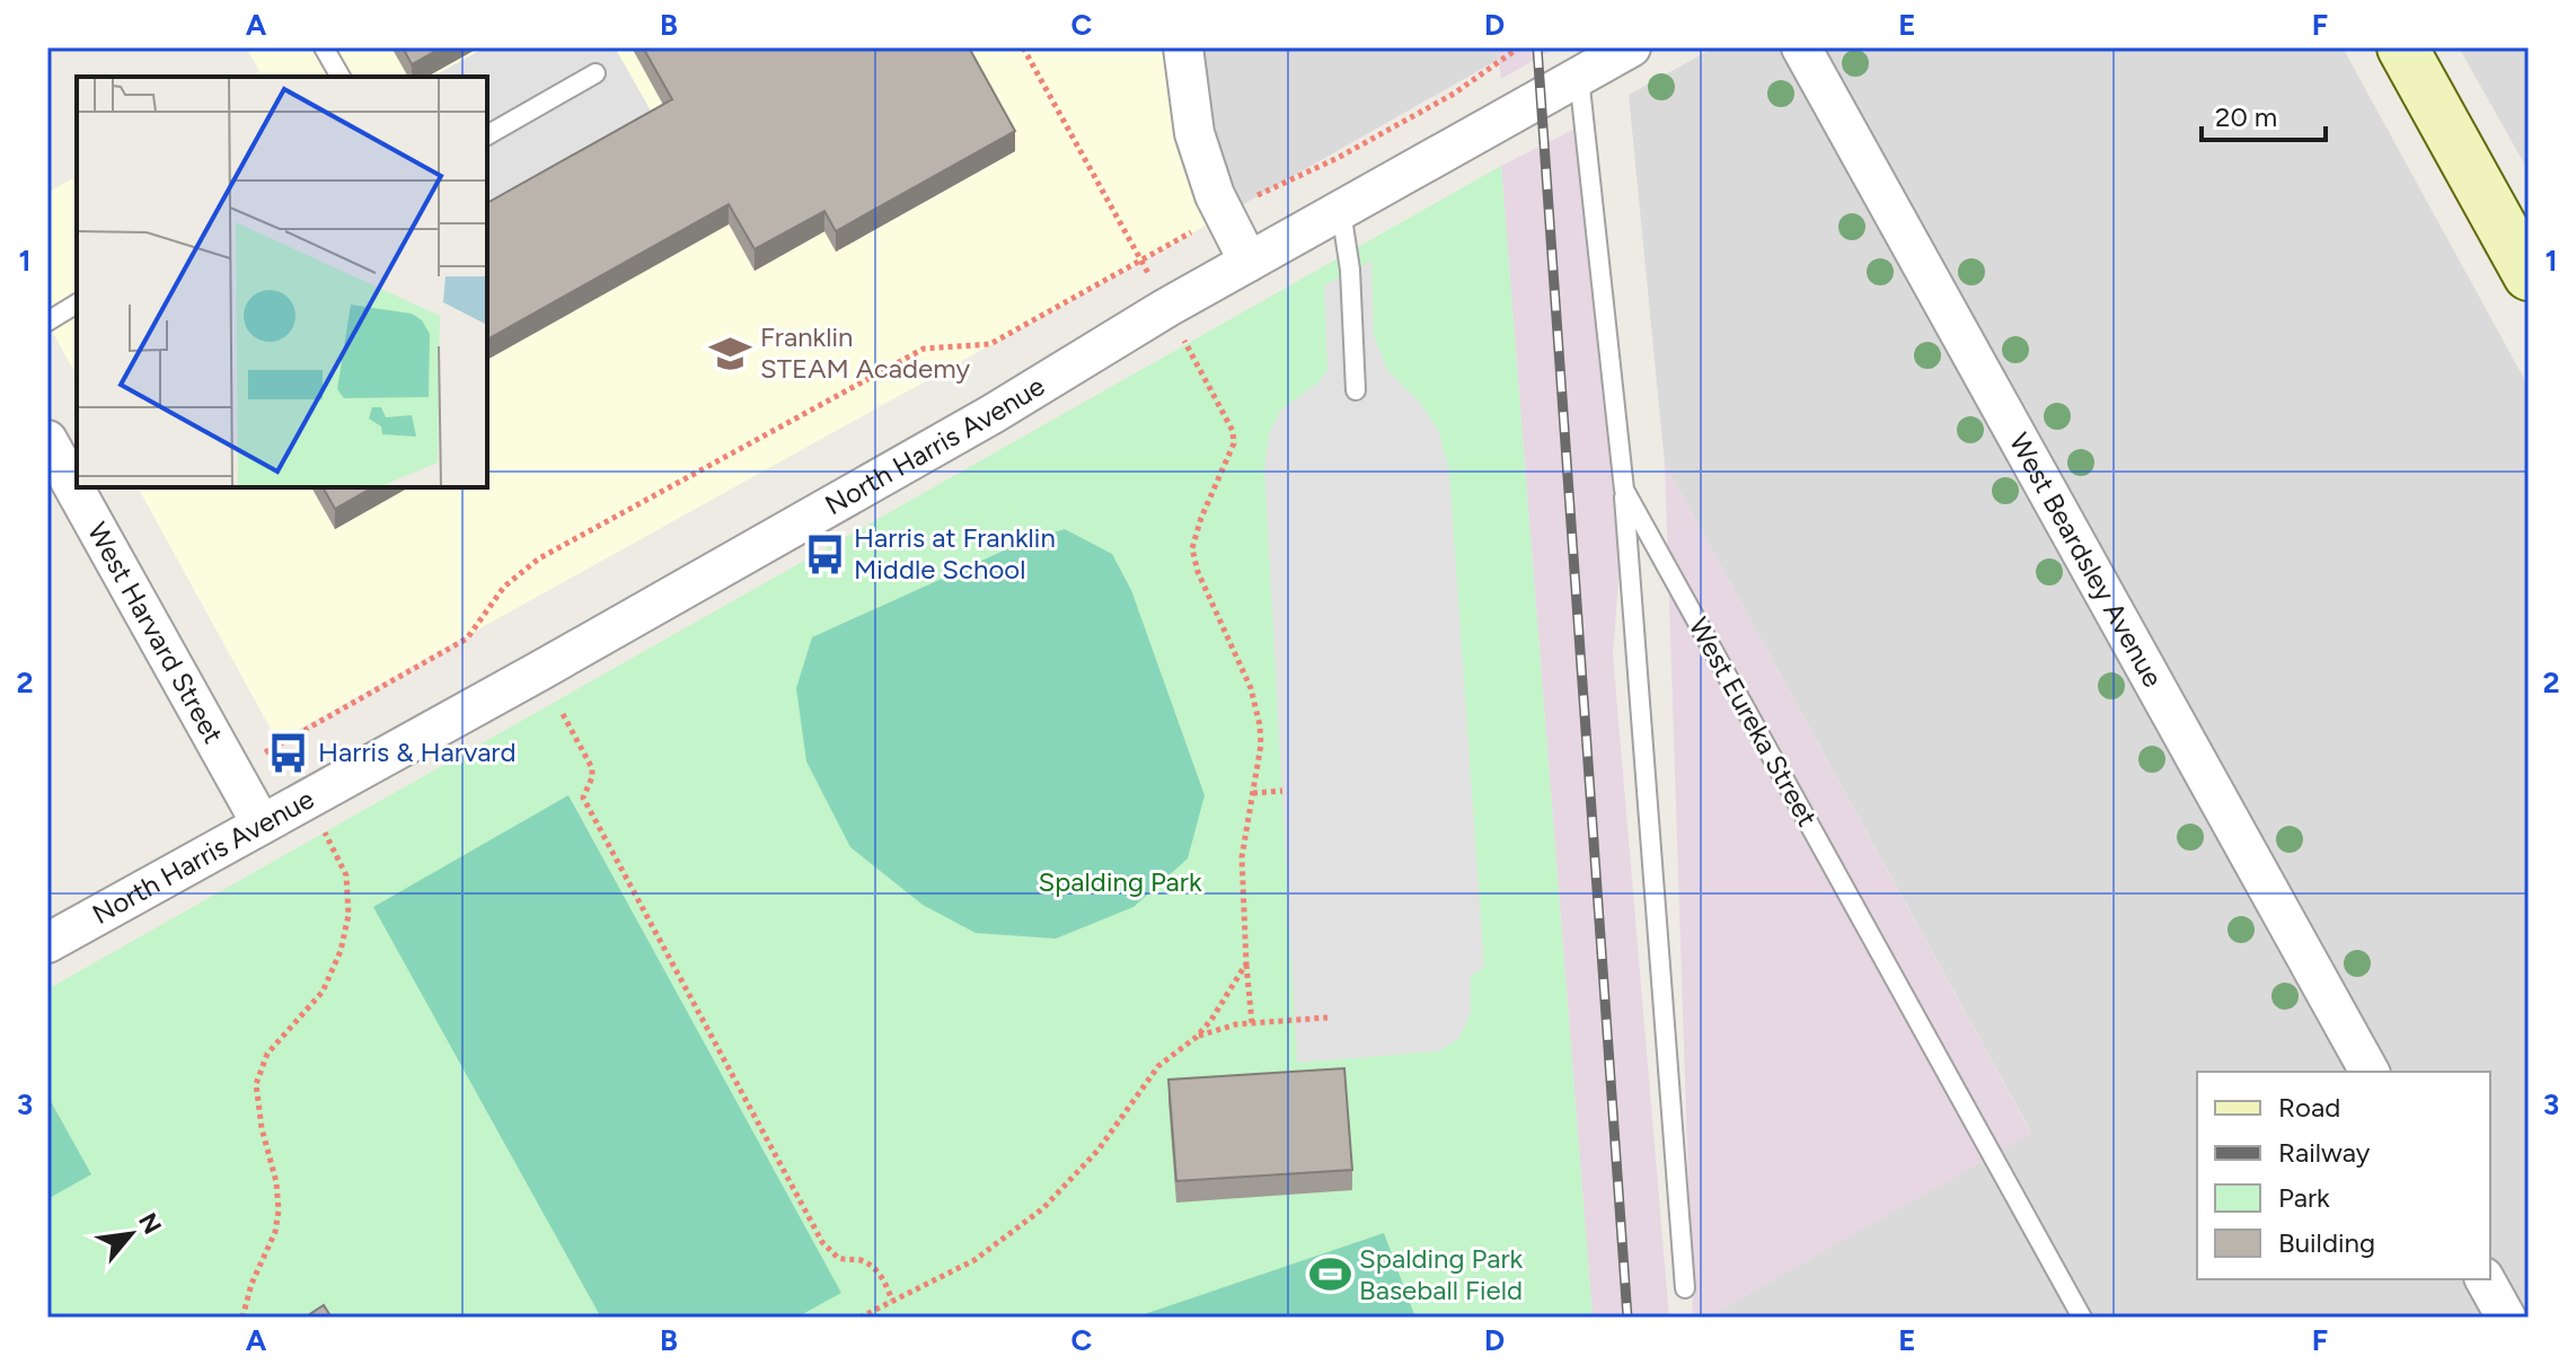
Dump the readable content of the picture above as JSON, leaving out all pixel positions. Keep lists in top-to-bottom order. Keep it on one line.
{"streets":{"street":["North Harris Avenue","West Beardsley Avenue","West Harvard Street"],"lane":["West Eureka Street"]},"crossings":[["North Harris Avenue","West Harvard Street"],["North Harris Avenue","West Eureka Street"]],"parks":["Spalding Park"],"places":{"school or university":["Franklin STEAM Academy"],"bus stop":["Harris at Franklin Middle School","Harris & Harvard"],"sports":["Spalding Park Baseball Field"]},"legend":["Road","Railway","Park","Building"],"scale_bar":"20 m","north":"top right","grid":{"columns":["A","B","C","D","E","F"],"rows":["1","2","3"]}}
